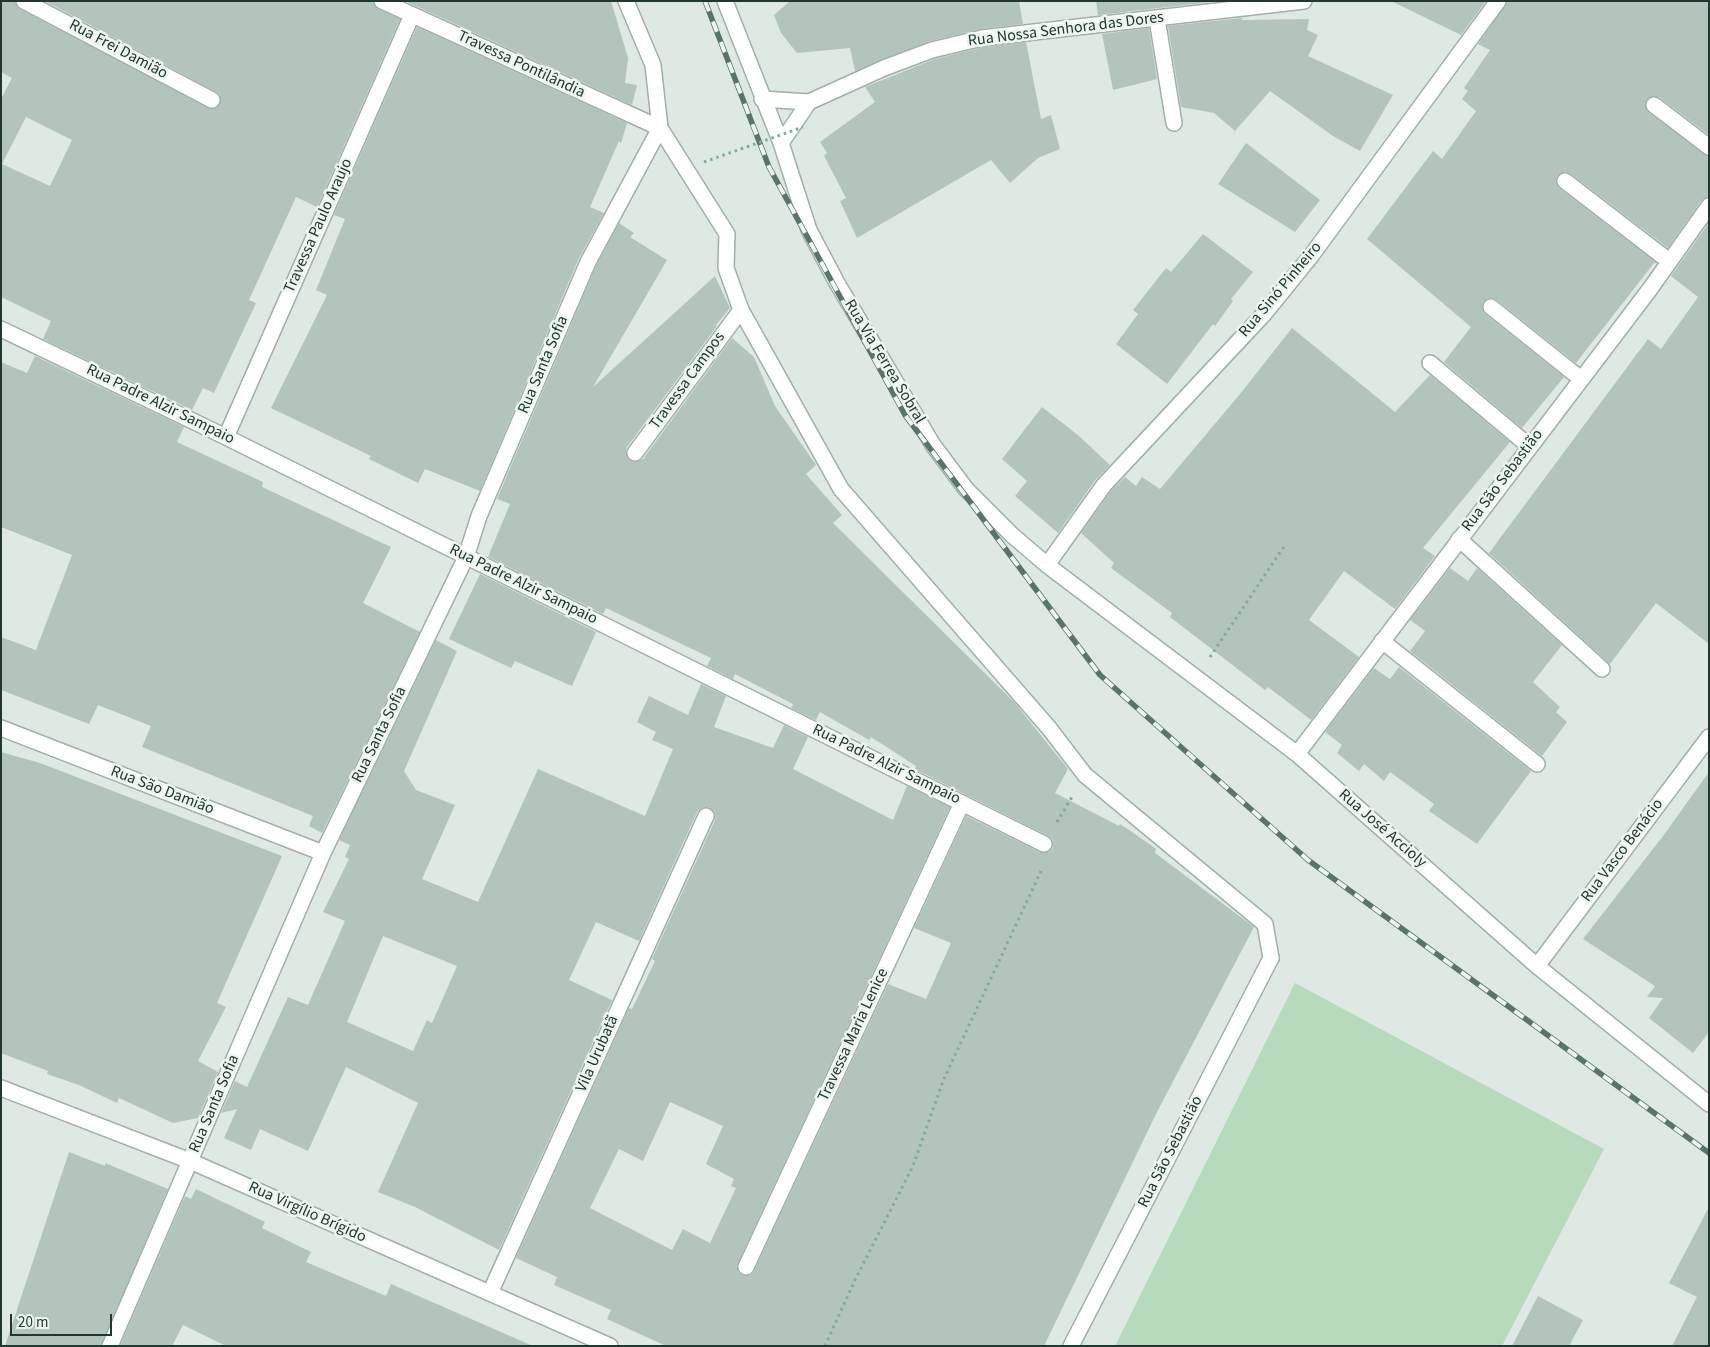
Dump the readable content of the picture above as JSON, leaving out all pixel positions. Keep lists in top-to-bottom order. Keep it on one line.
{"streets":{"street":["Rua Nossa Senhora das Dores","Rua Frei Damião","Travessa Pontilândia","Travessa Paulo Araujo","Rua Sinó Pinheiro","Rua Via Ferrea Sobral","Rua Santa Sofia","Travessa Campos","Rua Padre Alzir Sampaio","Rua São Sebastião","Rua São Damião","Rua José Accioly","Rua Vasco Benácio","Travessa Maria Lenice","Vila Urubatã","Rua Virgílio Brígido"]},"crossings":[["Rua Nossa Senhora das Dores","Rua Via Ferrea Sobral"],["Travessa Pontilândia","Travessa Paulo Araujo"],["Travessa Pontilândia","Rua Santa Sofia"],["Travessa Paulo Araujo","Rua Padre Alzir Sampaio"],["Rua Sinó Pinheiro","Rua Via Ferrea Sobral"],["Rua Sinó Pinheiro","Rua José Accioly"],["Rua Via Ferrea Sobral","Rua José Accioly"],["Rua Santa Sofia","Rua Padre Alzir Sampaio"],["Rua Santa Sofia","Rua São Damião"],["Rua Santa Sofia","Rua Virgílio Brígido"],["Rua Padre Alzir Sampaio","Travessa Maria Lenice"],["Rua São Sebastião","Rua José Accioly"],["Rua José Accioly","Rua Vasco Benácio"],["Vila Urubatã","Rua Virgílio Brígido"]],"scale_bar":"20 m"}
